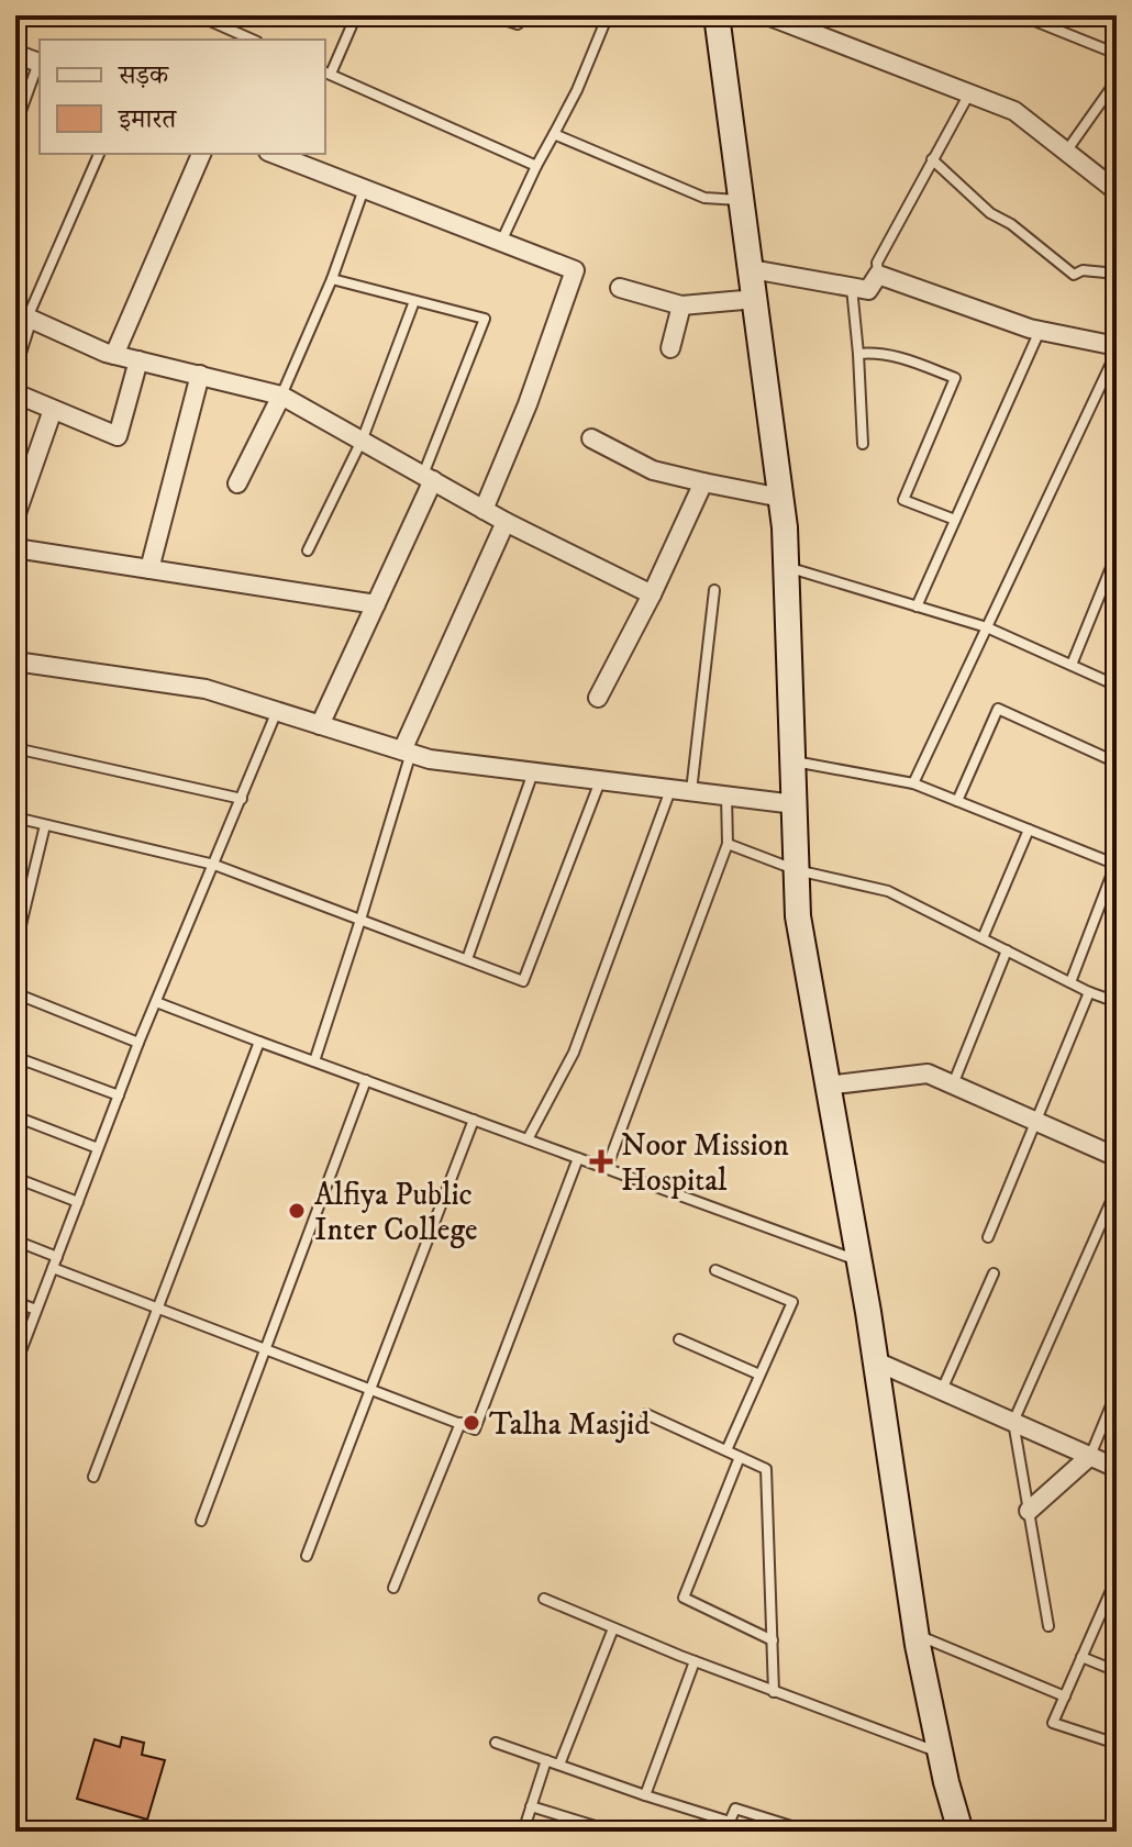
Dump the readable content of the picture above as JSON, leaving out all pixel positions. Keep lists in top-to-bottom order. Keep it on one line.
{"places":{"health":["Noor Mission Hospital"],"other":["Alfiya Public Inter College","Talha Masjid"]},"legend":["सड़क","इमारत"]}
